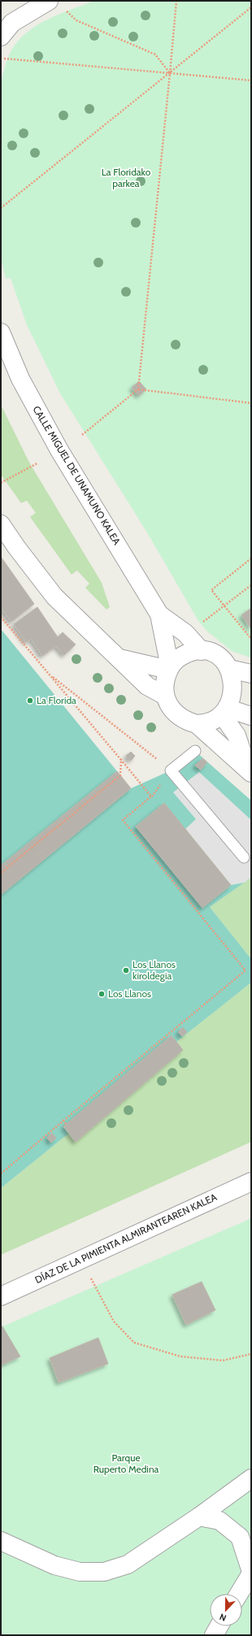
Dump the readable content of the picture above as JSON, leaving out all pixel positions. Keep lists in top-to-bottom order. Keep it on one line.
{"streets":{"street":["CALLE MIGUEL DE UNAMUNO KALEA","DÍAZ DE LA PIMIENTA ALMIRANTEAREN KALEA"]},"parks":["La Floridako parkea","Parque Ruperto Medina"],"places":["La Florida","Los Llanos kiroldegia","Los Llanos"],"north":"bottom"}
